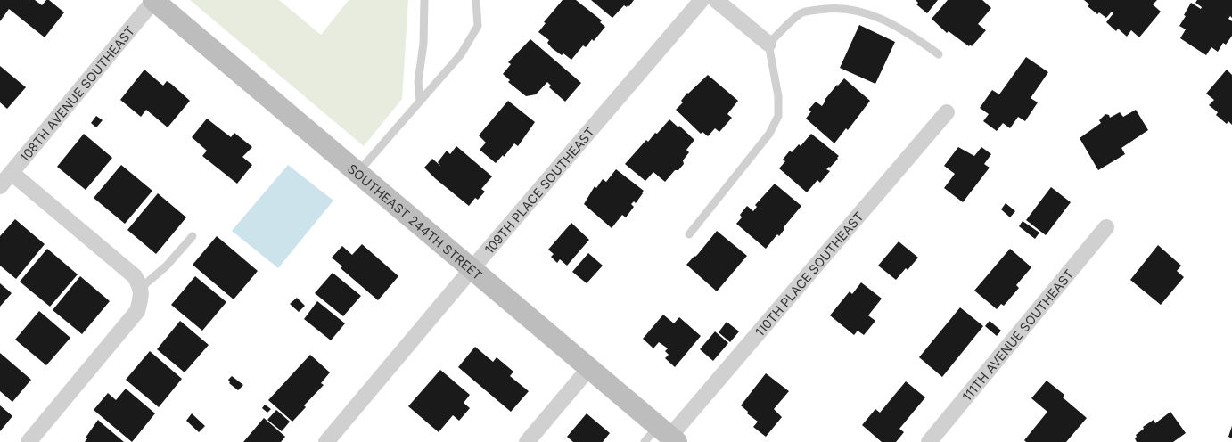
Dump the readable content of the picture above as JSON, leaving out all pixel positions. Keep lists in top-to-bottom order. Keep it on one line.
{"streets":{"street":["108TH AVENUE SOUTHEAST","109TH PLACE SOUTHEAST","SOUTHEAST 244TH STREET","110TH PLACE SOUTHEAST","111TH AVENUE SOUTHEAST"]},"crossings":[["108TH AVENUE SOUTHEAST","SOUTHEAST 244TH STREET"],["109TH PLACE SOUTHEAST","SOUTHEAST 244TH STREET"],["SOUTHEAST 244TH STREET","110TH PLACE SOUTHEAST"]]}
